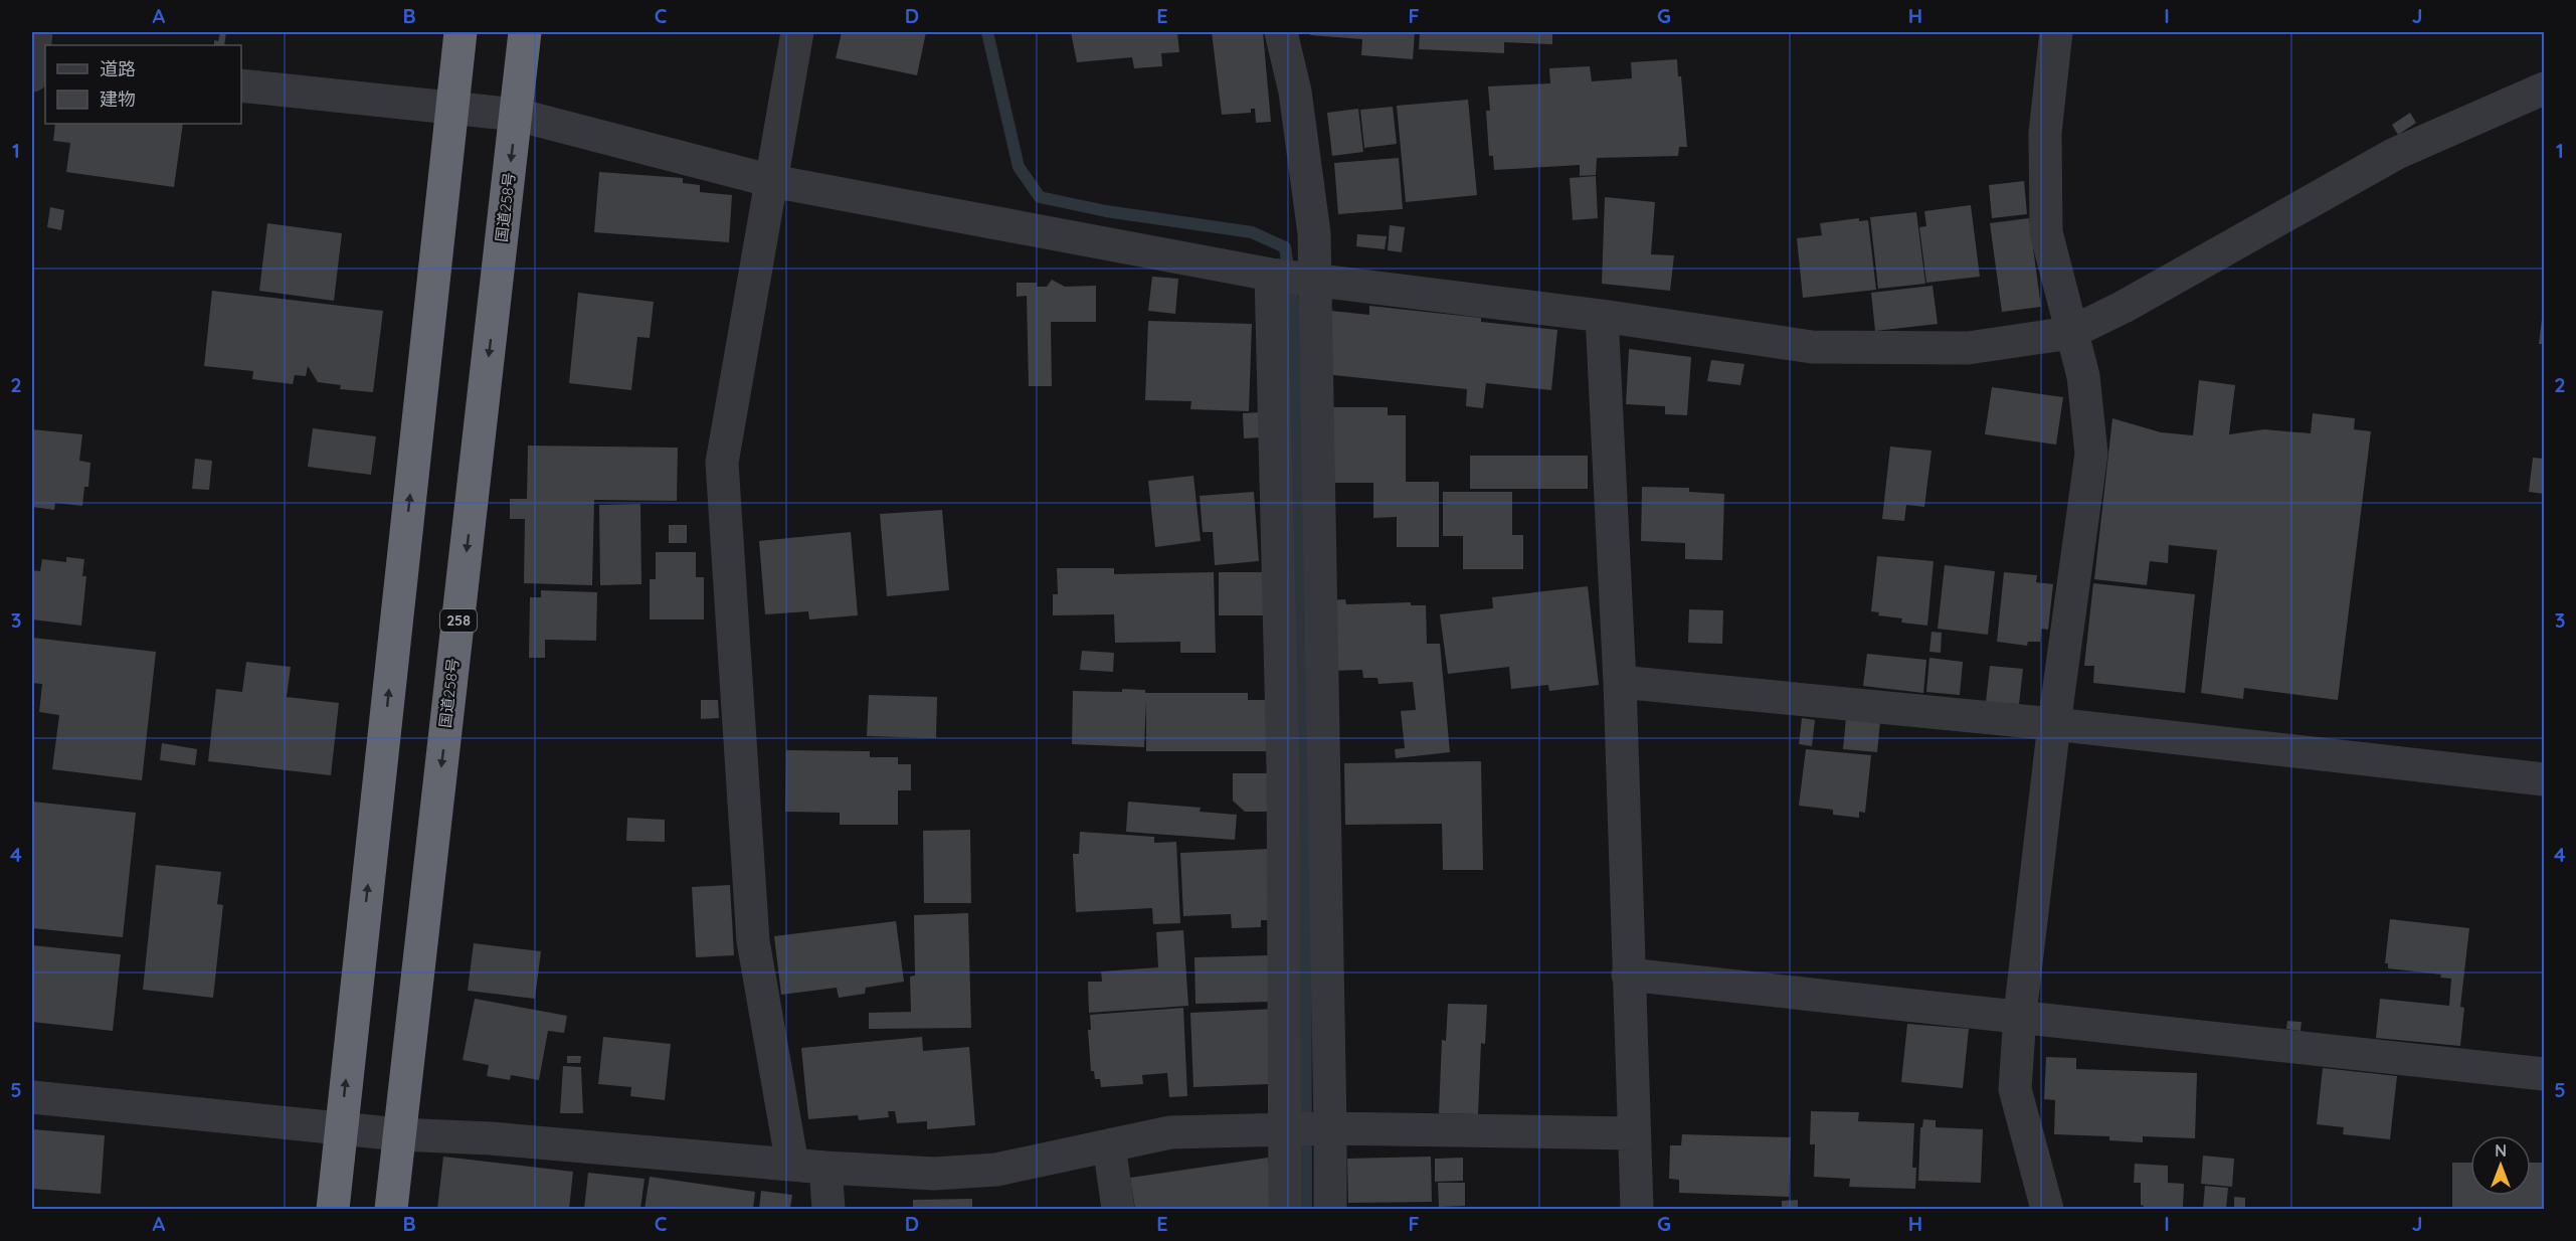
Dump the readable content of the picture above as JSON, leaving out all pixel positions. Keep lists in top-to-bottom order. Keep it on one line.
{"streets":{"highway":["国道258号","258"]},"legend":["道路","建物"],"north":"top","grid":{"columns":["A","B","C","D","E","F","G","H","I","J"],"rows":["1","2","3","4","5"]}}
